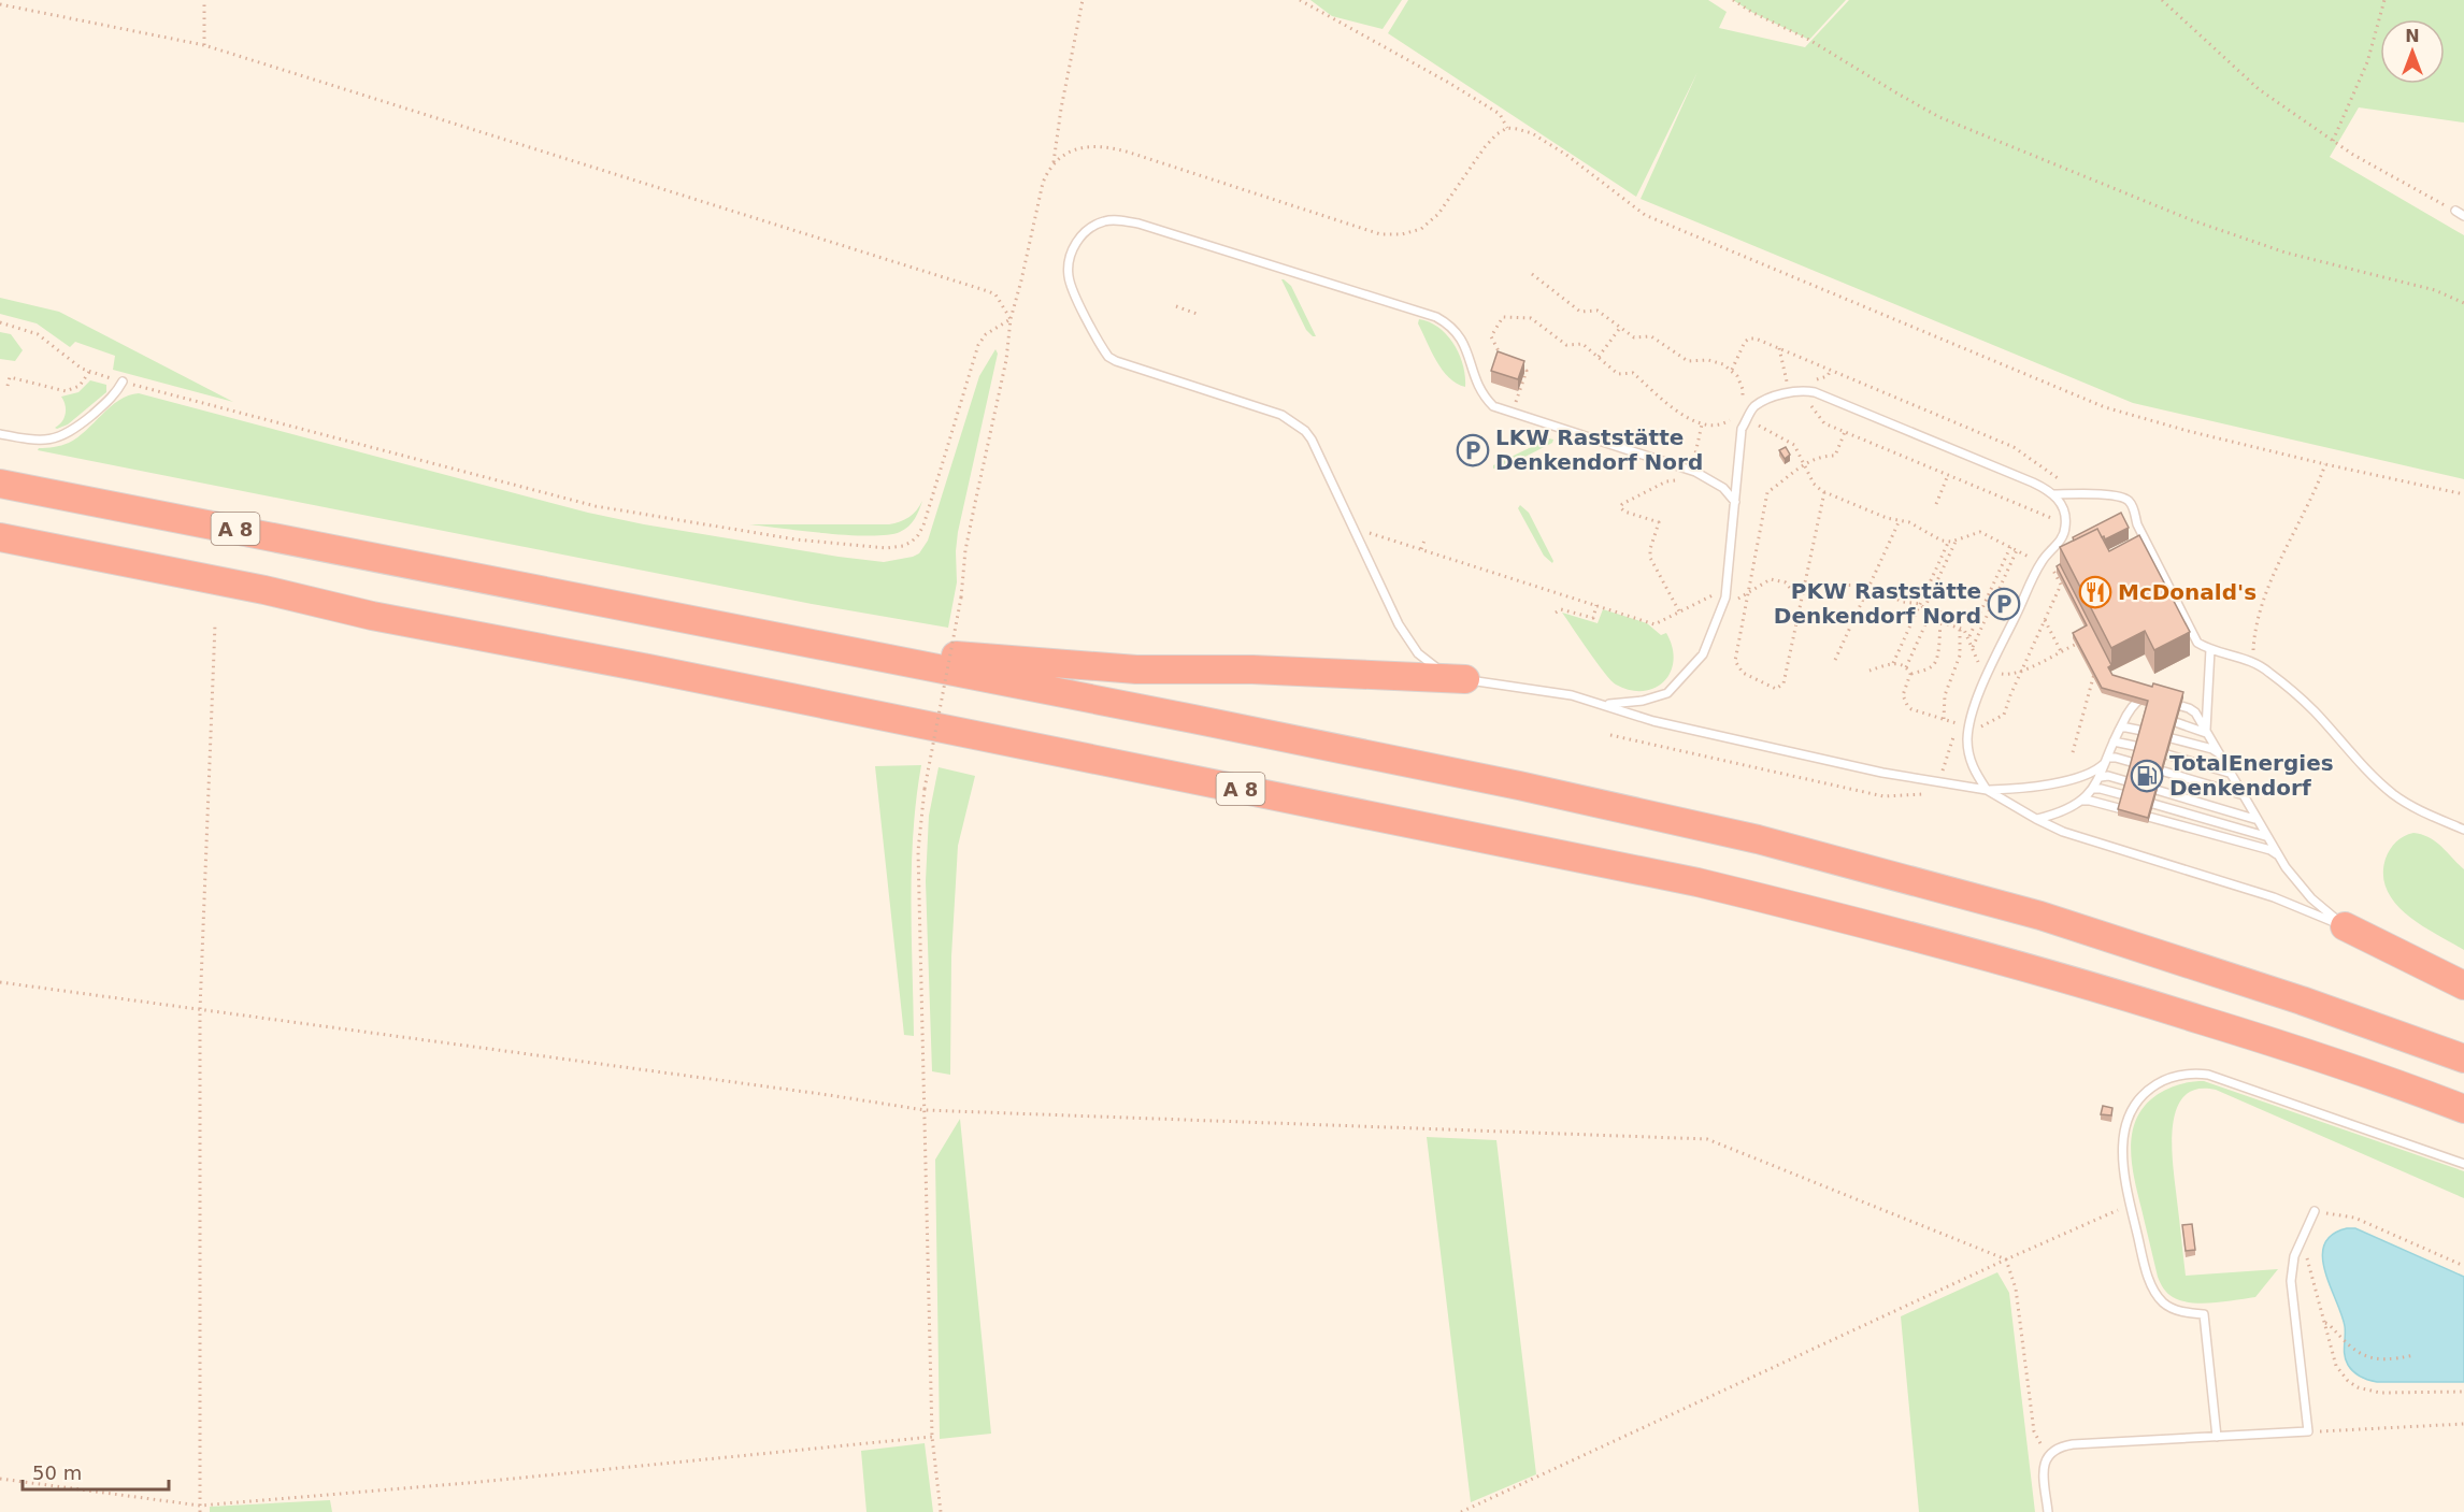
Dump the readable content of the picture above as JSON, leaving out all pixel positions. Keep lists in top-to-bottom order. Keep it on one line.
{"streets":{"highway":["A 8"]},"places":{"parking":["LKW Raststätte Denkendorf Nord","PKW Raststätte Denkendorf Nord"],"restaurant":["McDonald's"],"fuel station":["TotalEnergies Denkendorf"]},"scale_bar":"50 m","north":"top"}
